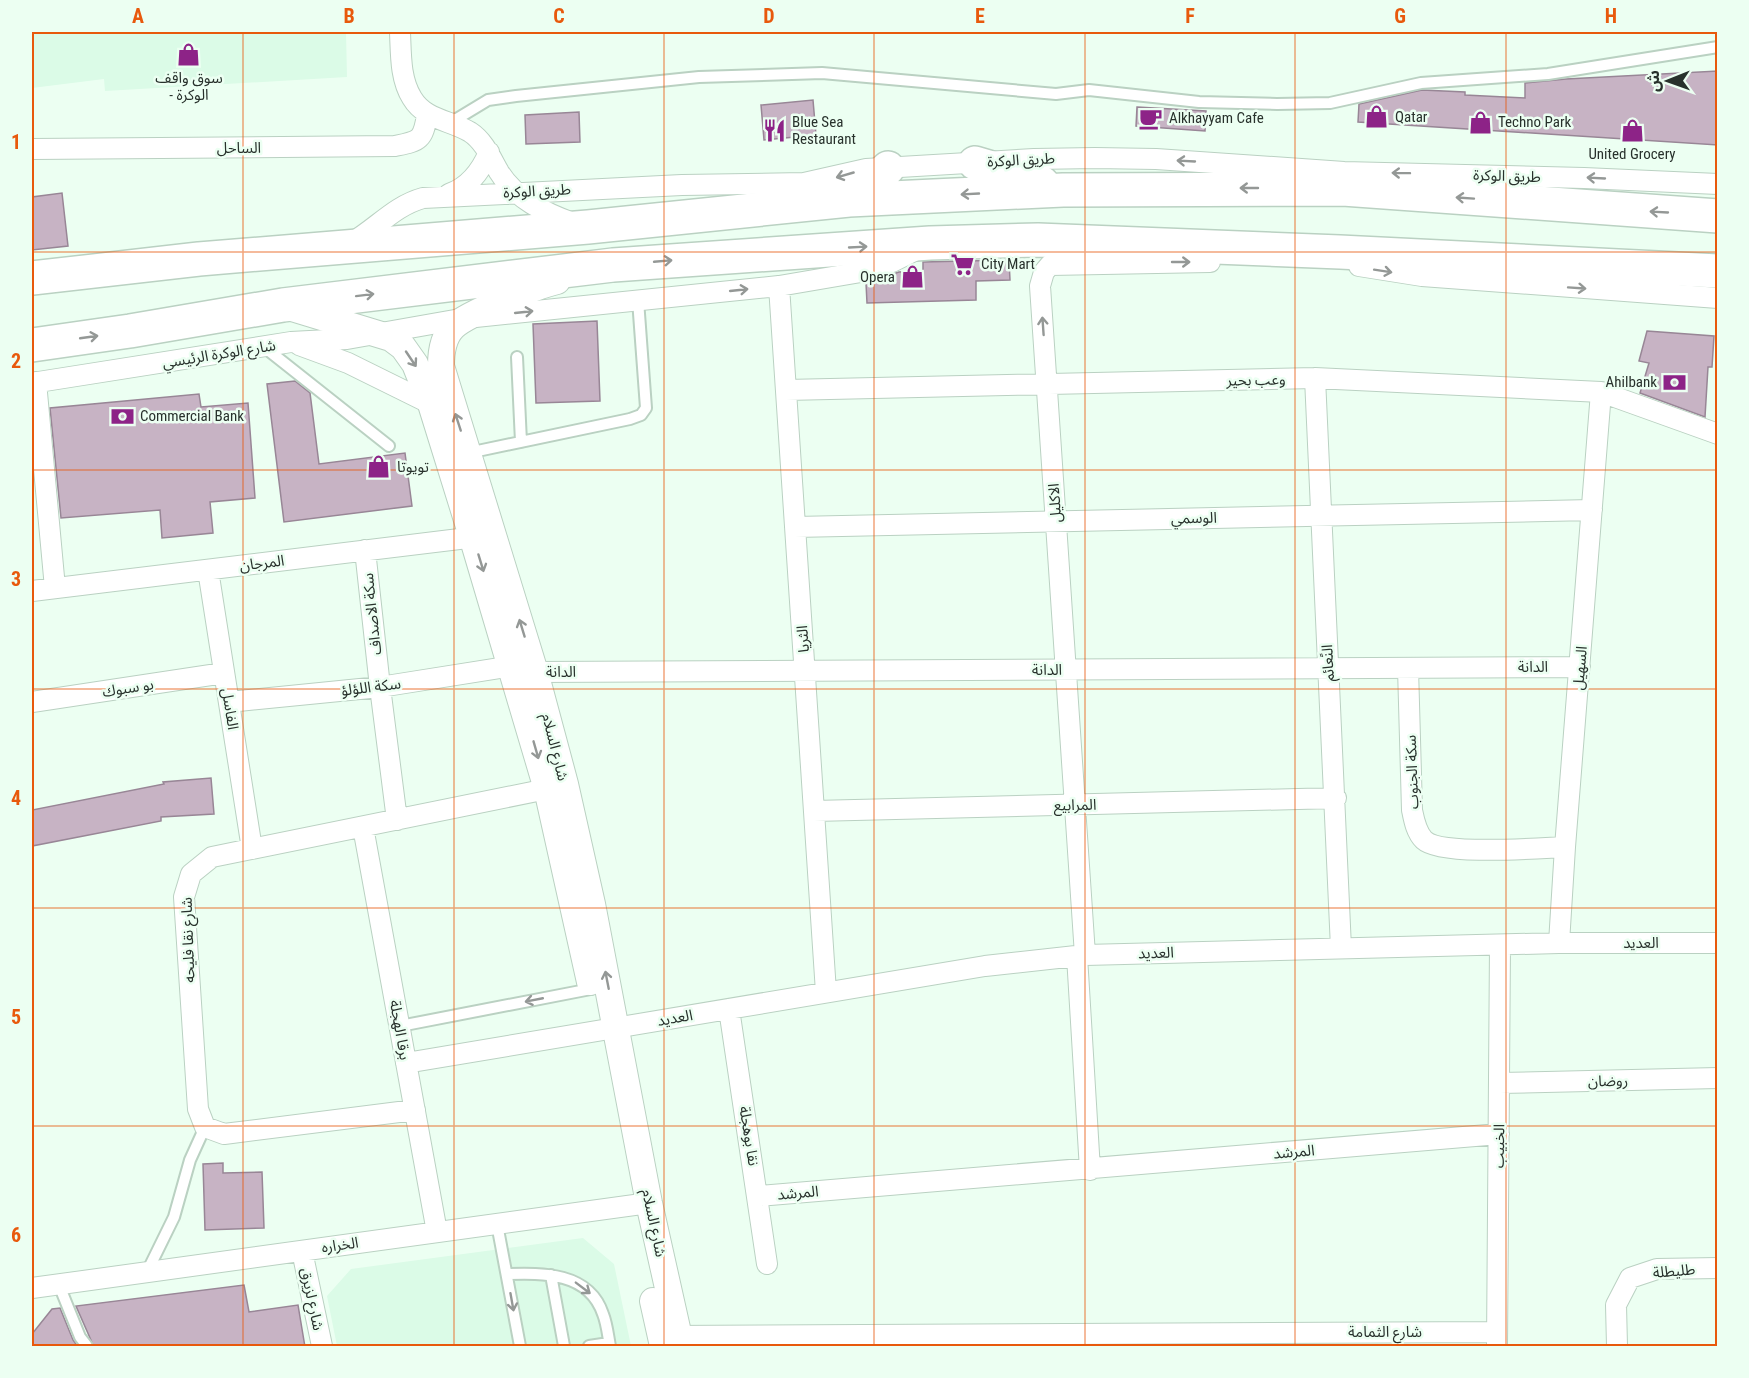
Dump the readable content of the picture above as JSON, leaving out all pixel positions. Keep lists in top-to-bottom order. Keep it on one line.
{"streets":{"highway":["طريق الوكرة"],"street":["الساحل","شارع الوكرة الرئيسي","وعب بحير","الاكليل","الوسمي","المرجان","سكة الاصداف","الثريا","النًعائم","الدانة","السهيل","سكة اللؤلؤ","بو سبوك","الفاسل","شارع السلام","سكة الجنوب","المرابيع","شارع نقا فليحه","العديد","برقا الهجلة","روضان","نقا بوهجلة","الخبيب","المرشد","الخراره","طليطلة","شارع لزيرق","شارع الثمامة"]},"crossings":[["شارع الوكرة الرئيسي","شارع السلام"],["وعب بحير","الاكليل"],["وعب بحير","الثريا"],["وعب بحير","النًعائم"],["وعب بحير","السهيل"],["الاكليل","الوسمي"],["الاكليل","الدانة"],["الاكليل","المرابيع"],["الاكليل","العديد"],["الوسمي","الثريا"],["الوسمي","النًعائم"],["الوسمي","السهيل"],["المرجان","سكة الاصداف"],["المرجان","الفاسل"],["المرجان","شارع السلام"],["سكة الاصداف","سكة اللؤلؤ"],["سكة الاصداف","شارع نقا فليحه"],["الثريا","الدانة"],["الثريا","المرابيع"],["الثريا","العديد"],["النًعائم","الدانة"],["النًعائم","المرابيع"],["النًعائم","العديد"],["الدانة","السهيل"],["الدانة","سكة اللؤلؤ"],["الدانة","شارع السلام"],["الدانة","سكة الجنوب"],["السهيل","سكة الجنوب"],["السهيل","العديد"],["سكة اللؤلؤ","الفاسل"],["سكة اللؤلؤ","شارع السلام"],["بو سبوك","الفاسل"],["الفاسل","شارع نقا فليحه"],["شارع السلام","شارع نقا فليحه"],["شارع السلام","العديد"],["شارع السلام","الخراره"],["شارع السلام","شارع الثمامة"],["شارع نقا فليحه","برقا الهجلة"],["العديد","برقا الهجلة"],["العديد","نقا بوهجلة"],["العديد","الخبيب"],["برقا الهجلة","الخراره"],["روضان","الخبيب"],["نقا بوهجلة","المرشد"],["الخبيب","المرشد"],["الخبيب","شارع الثمامة"],["الخراره","شارع لزيرق"]],"one_way":["طريق الوكرة","الاكليل"],"places":{"shop":["سوق واقف - الوكرة","Qatar","Techno Park","United Grocery","Opera","تويوتا"],"cafe":["Alkhayyam Cafe"],"restaurant":["Blue Sea Restaurant"],"supermarket":["City Mart"],"bank":["Ahilbank","Commercial Bank"]},"north":"left","grid":{"columns":["A","B","C","D","E","F","G","H"],"rows":["1","2","3","4","5","6"]}}
